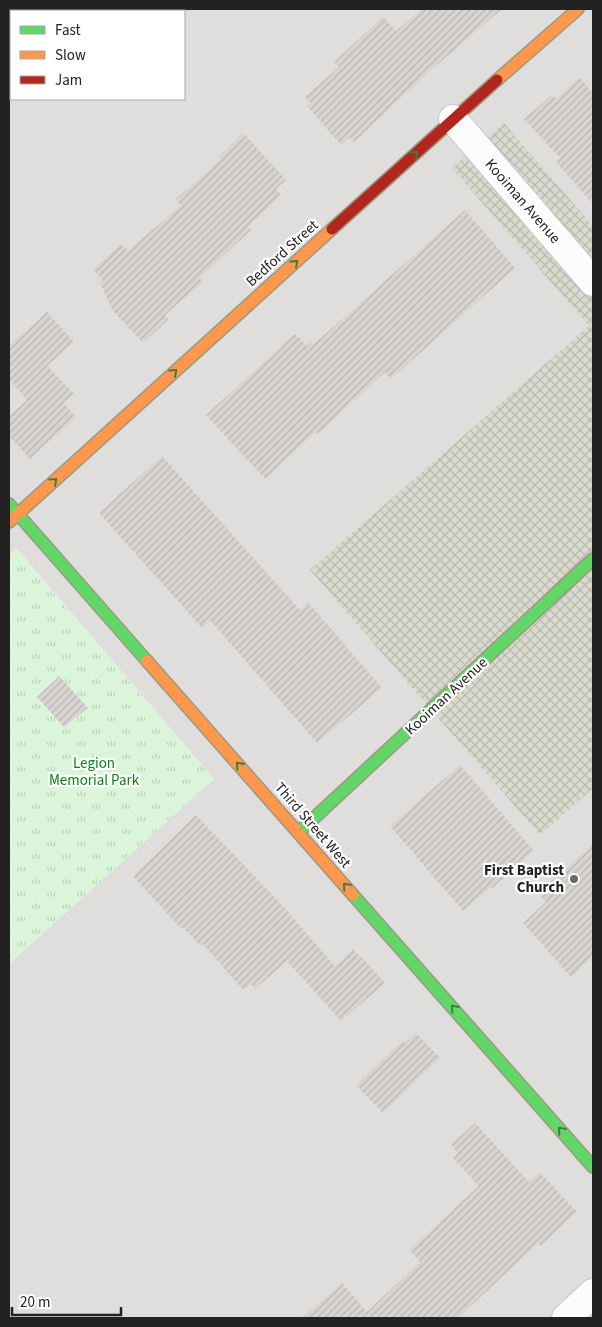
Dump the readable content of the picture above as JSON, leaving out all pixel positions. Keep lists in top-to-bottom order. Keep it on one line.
{"streets":{"street":["Kooiman Avenue","Bedford Street","Third Street West"]},"crossings":[["Kooiman Avenue","Bedford Street"],["Kooiman Avenue","Third Street West"],["Bedford Street","Third Street West"]],"one_way":["Bedford Street","Third Street West"],"parks":["Legion Memorial Park"],"places":["First Baptist Church"],"legend":["Fast","Slow","Jam"],"scale_bar":"20 m"}
